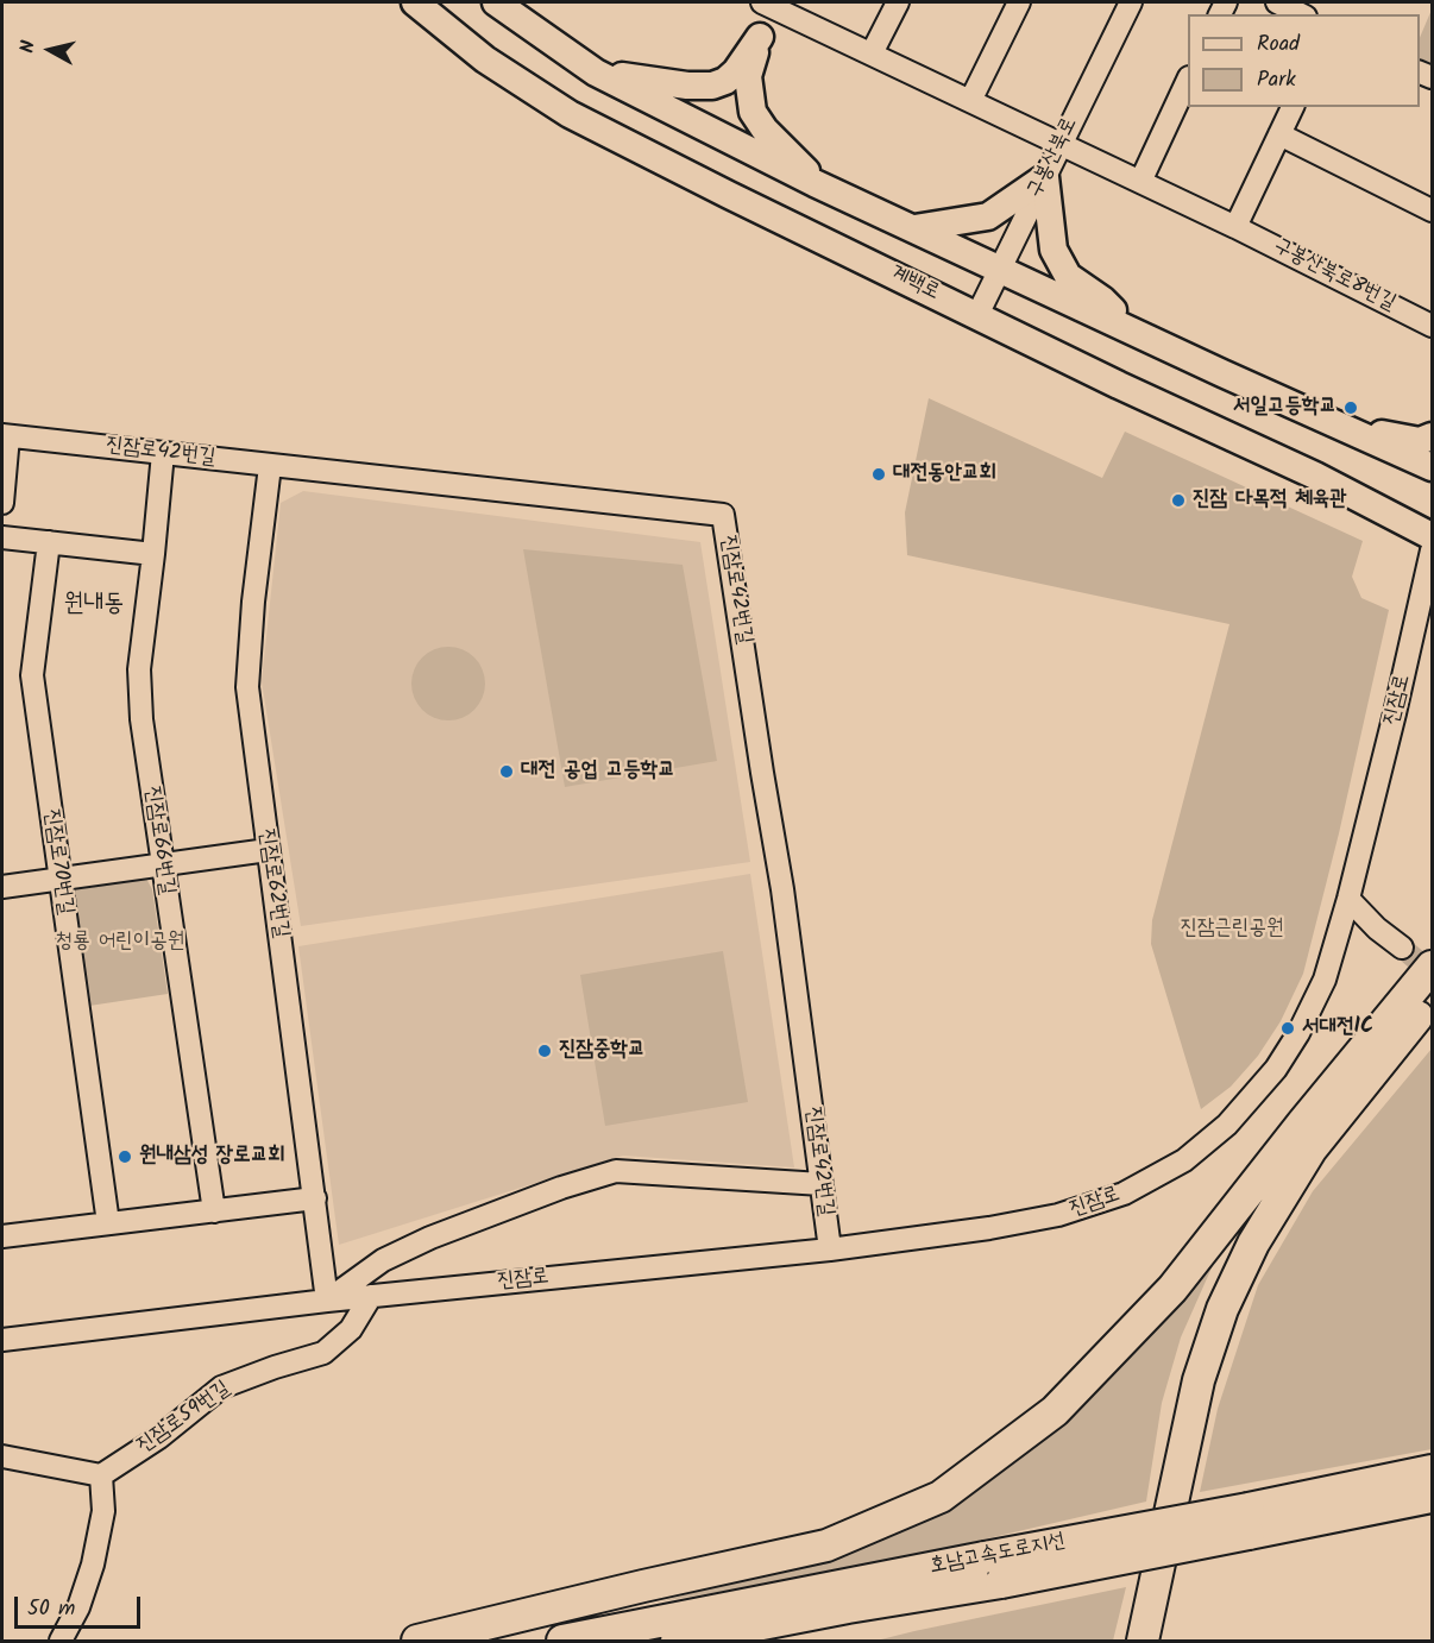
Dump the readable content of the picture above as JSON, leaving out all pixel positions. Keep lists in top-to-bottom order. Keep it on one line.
{"streets":{"highway":["호남고속도로지선"],"main road":["계백로"],"street":["구봉산북로","구봉산북로8번길","진잠로42번길","진잠로","진잠로66번길","진잠로70번길","진잠로62번길","진잠로59번길"]},"crossings":[["구봉산북로","구봉산북로8번길"],["구봉산북로","계백로"],["진잠로42번길","진잠로"],["진잠로42번길","진잠로66번길"],["진잠로42번길","진잠로62번길"],["진잠로","진잠로62번길"],["진잠로","진잠로59번길"]],"districts":["원내동"],"parks":["진잠근린공원","청룡 어린이공원"],"places":["서일고등학교","대전동안교회","진잠 다목적 체육관","대전 공업 고등학교","서대전IC","진잠중학교","원내삼성 장로교회"],"legend":["Road","Park"],"scale_bar":"50 m","north":"left"}
